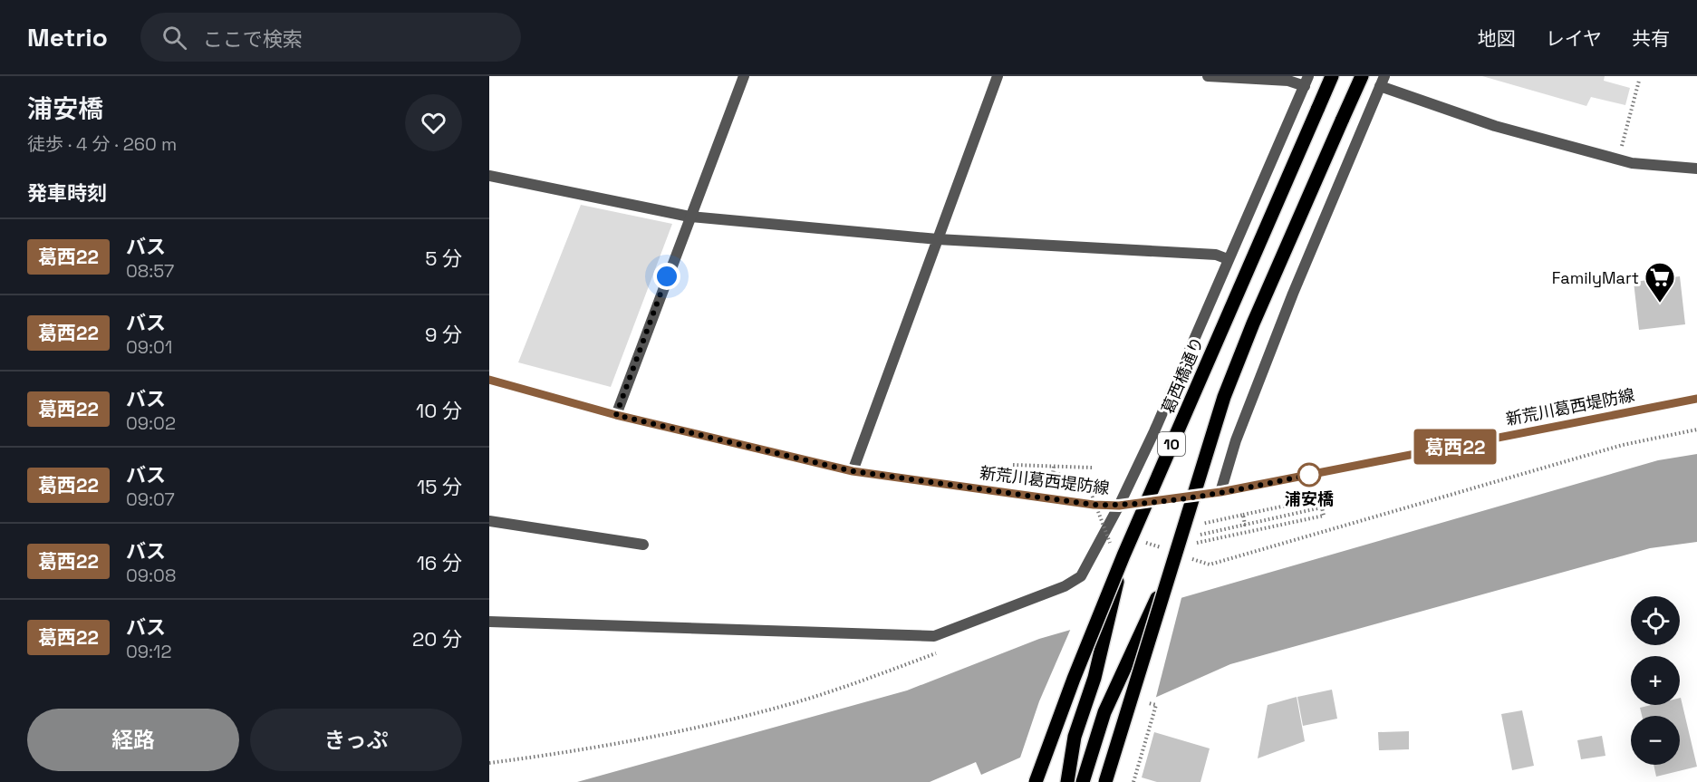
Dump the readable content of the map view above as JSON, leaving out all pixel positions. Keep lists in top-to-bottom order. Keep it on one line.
{"streets":{"main road":["葛西橋通り","新荒川葛西堤防線","10"]},"places":{"supermarket":["FamilyMart"],"other":["浦安橋"]},"lines":["bus line 葛西22"],"page":{"header":"Metrio","search":"ここで検索","nav":["地図","レイヤ","共有"],"heading":[["浦安橋","徒歩 · 4 分 · 260 m"],"発車時刻"],"on_map":"葛西22","list":[{"mark":"葛西22","name":"バス","note":"08:57","value":"5 分"},{"mark":"葛西22","name":"バス","note":"09:01","value":"9 分"},{"mark":"葛西22","name":"バス","note":"09:02","value":"10 分"},{"mark":"葛西22","name":"バス","note":"09:07","value":"15 分"},{"mark":"葛西22","name":"バス","note":"09:08","value":"16 分"},{"mark":"葛西22","name":"バス","note":"09:12","value":"20 分"}],"map_buttons":["+","−"],"buttons":["経路","きっぷ"]}}
